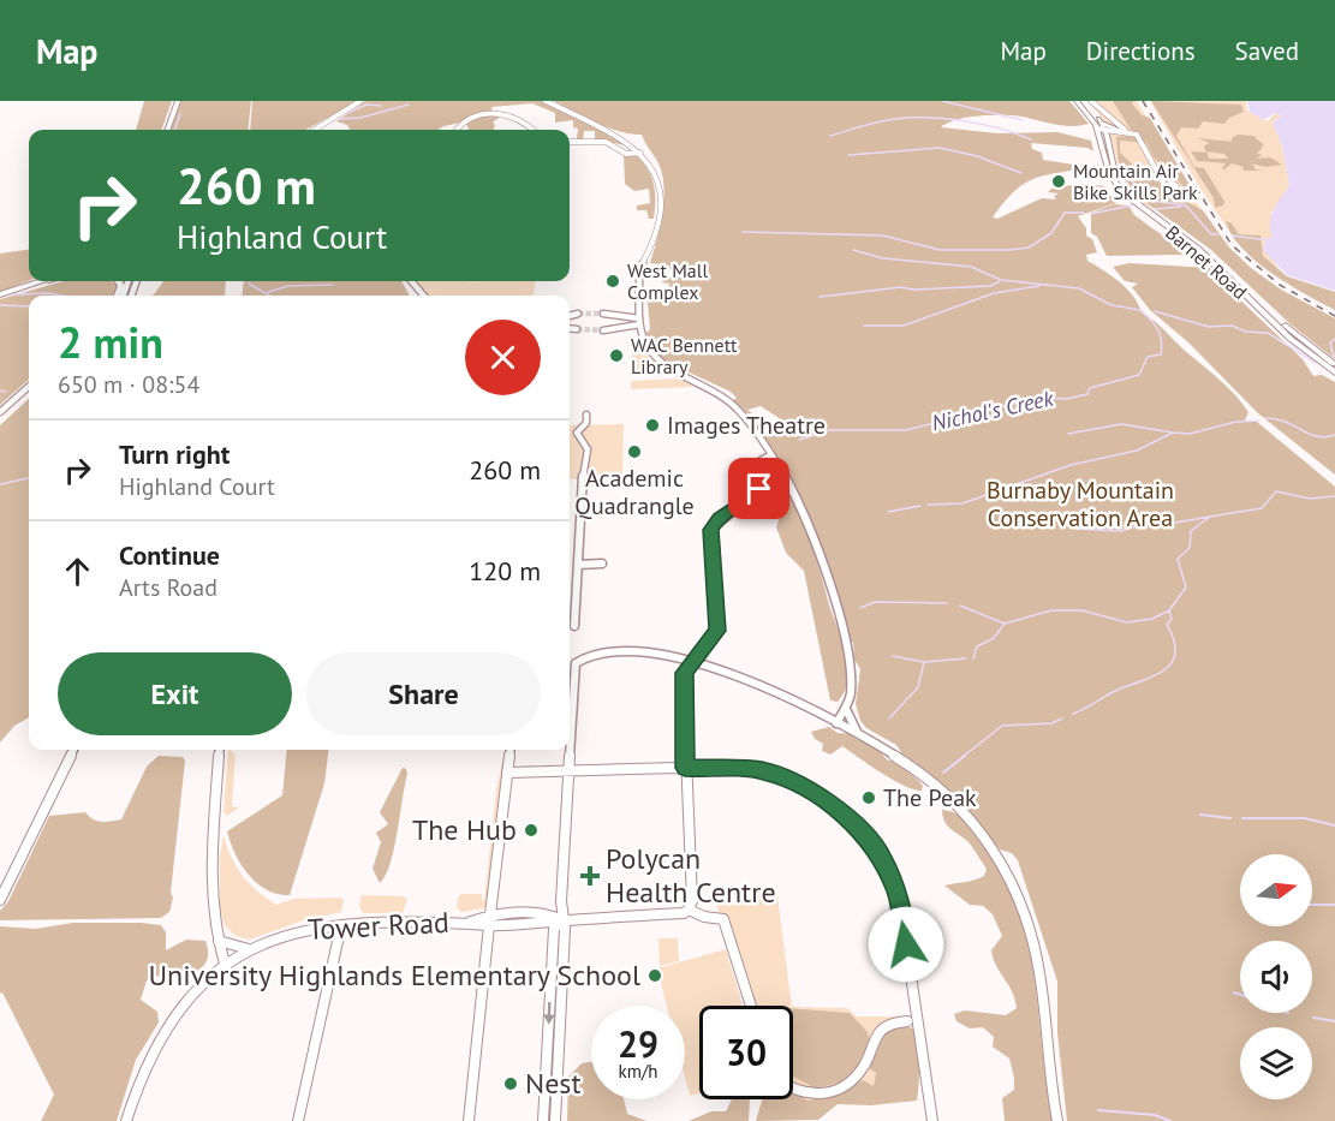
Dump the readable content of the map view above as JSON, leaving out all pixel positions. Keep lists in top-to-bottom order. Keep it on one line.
{"streets":{"main road":["Barnet Road"],"street":["Tower Road"]},"water":["Nichol's Creek"],"parks":["Burnaby Mountain Conservation Area"],"places":{"other":["Mountain Air Bike Skills Park","West Mall Complex","WAC Bennett Library","Images Theatre","Academic Quadrangle","The Peak","The Hub","University Highlands Elementary School","Nest"],"health":["Polycan Health Centre"]},"north":"right","page":{"header":"Map","nav":["Map","Directions","Saved"],"turn":["260 m","Highland Court"],"heading":["2 min","650 m · 08:54"],"list":[{"name":"Turn right","note":"Highland Court","value":"260 m"},{"name":"Continue","note":"Arts Road","value":"120 m"}],"buttons":["Exit","Share"],"speed":"29 km/h","limit":"30"}}
